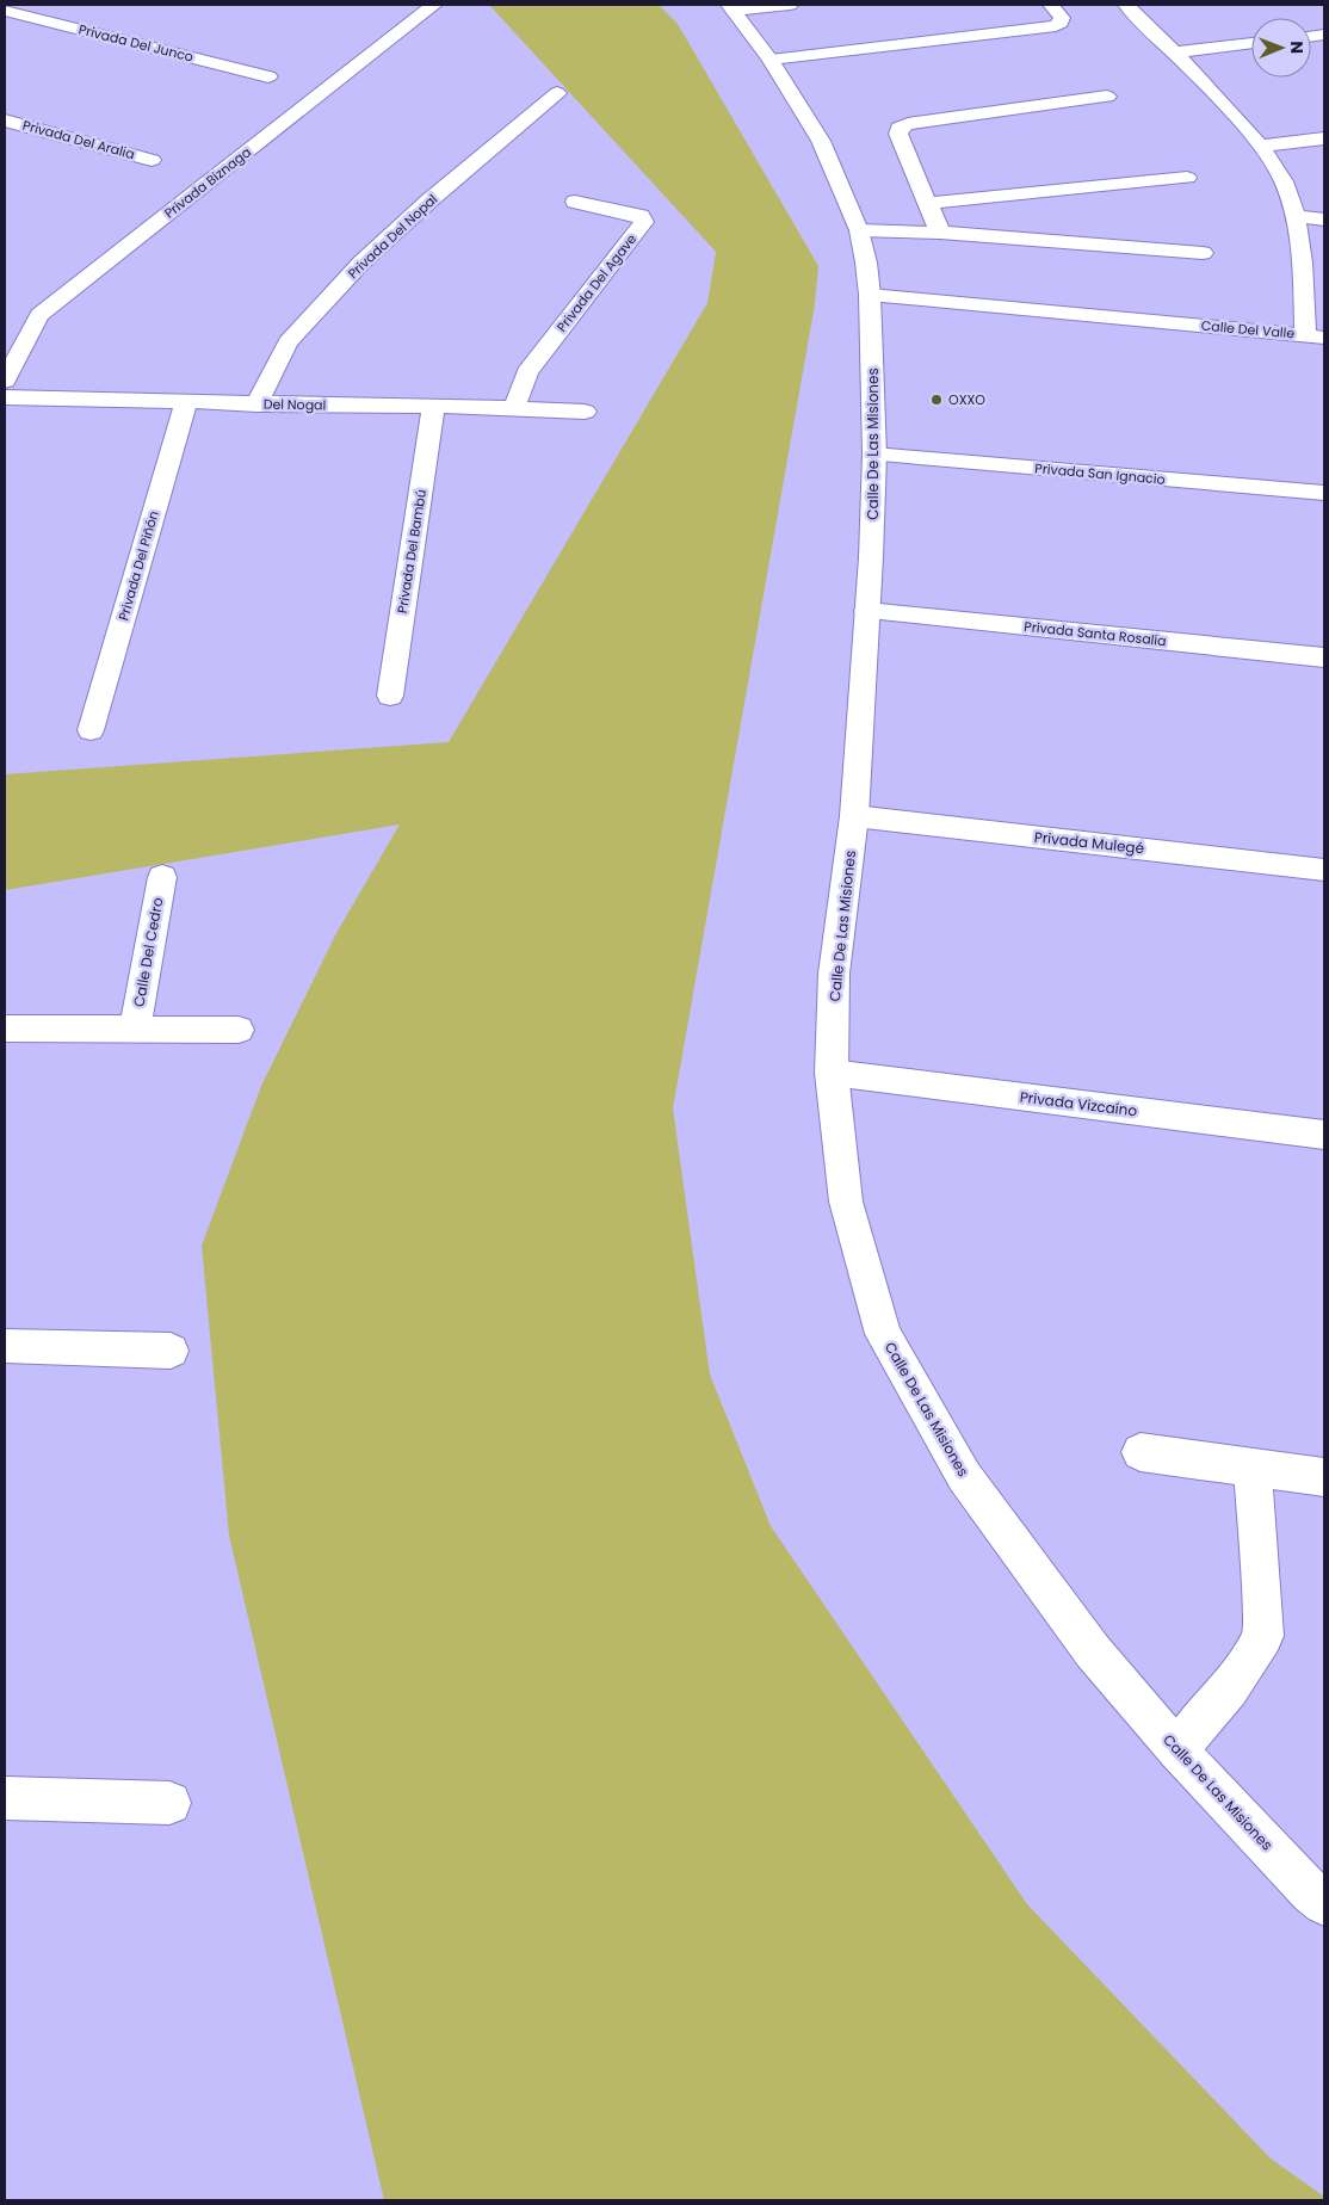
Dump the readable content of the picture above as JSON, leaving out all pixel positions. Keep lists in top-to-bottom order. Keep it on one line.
{"streets":{"street":["Privada Del Junco","Privada Del Aralia","Privada Biznaga","Privada Del Nopal","Privada Del Agave","Calle Del Valle","Del Nogal","Calle De Las Misiones","Privada San Ignacio","Privada Del Bambú","Privada Del Piñón","Privada Santa Rosalía","Privada Mulegé","Calle Del Cedro","Privada Vizcaíno"]},"crossings":[["Privada Del Nopal","Del Nogal"],["Privada Del Agave","Del Nogal"],["Calle Del Valle","Calle De Las Misiones"],["Del Nogal","Privada Del Bambú"],["Del Nogal","Privada Del Piñón"],["Calle De Las Misiones","Privada San Ignacio"],["Calle De Las Misiones","Privada Santa Rosalía"],["Calle De Las Misiones","Privada Mulegé"],["Calle De Las Misiones","Privada Vizcaíno"]],"places":["OXXO"],"north":"right"}
